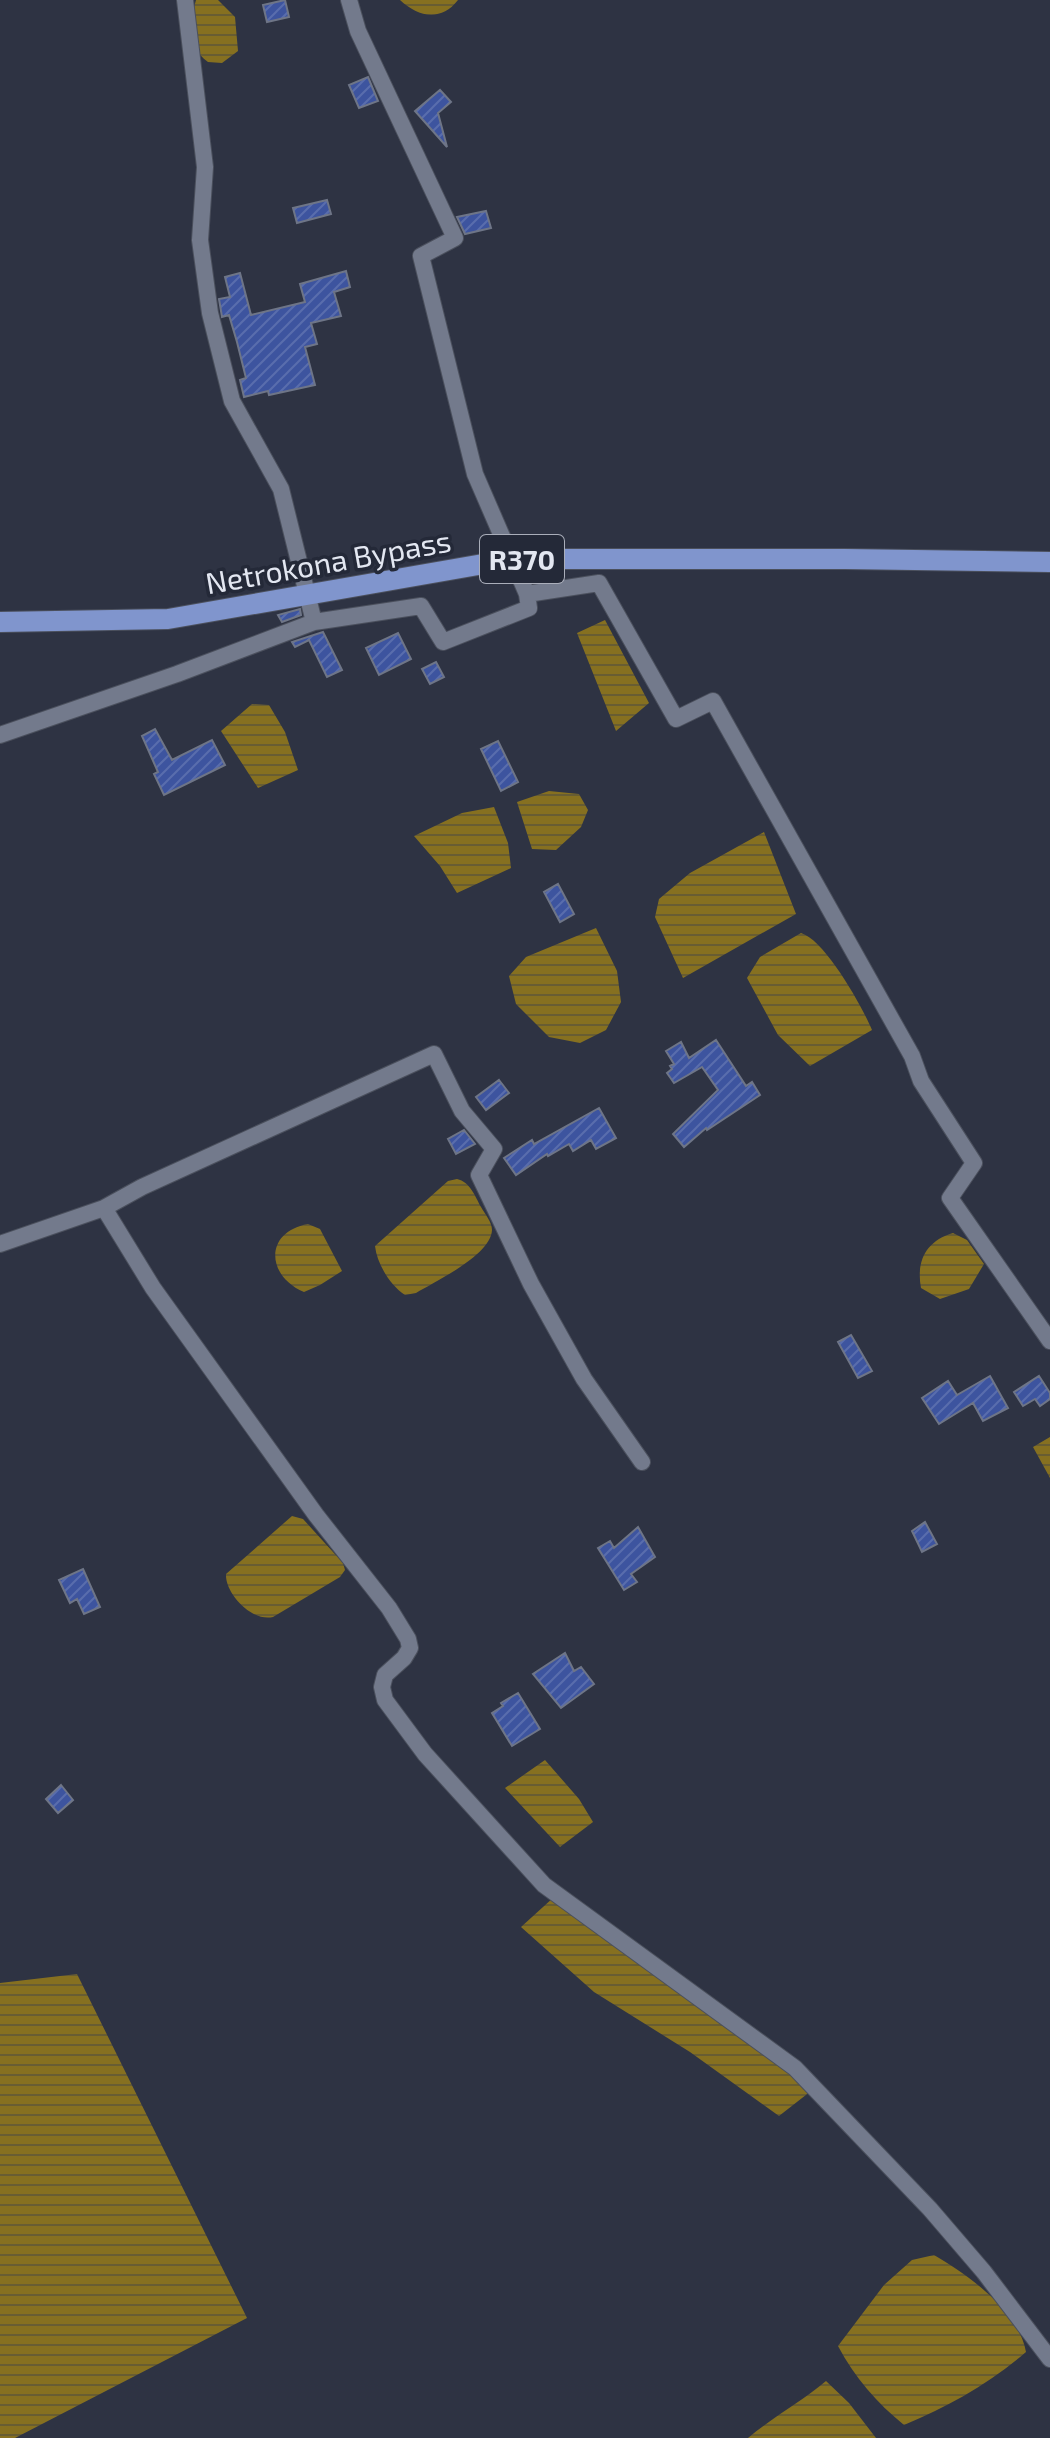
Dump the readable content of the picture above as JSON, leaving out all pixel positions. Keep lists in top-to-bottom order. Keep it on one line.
{"streets":{"main road":["R370","Netrokona Bypass"]}}
